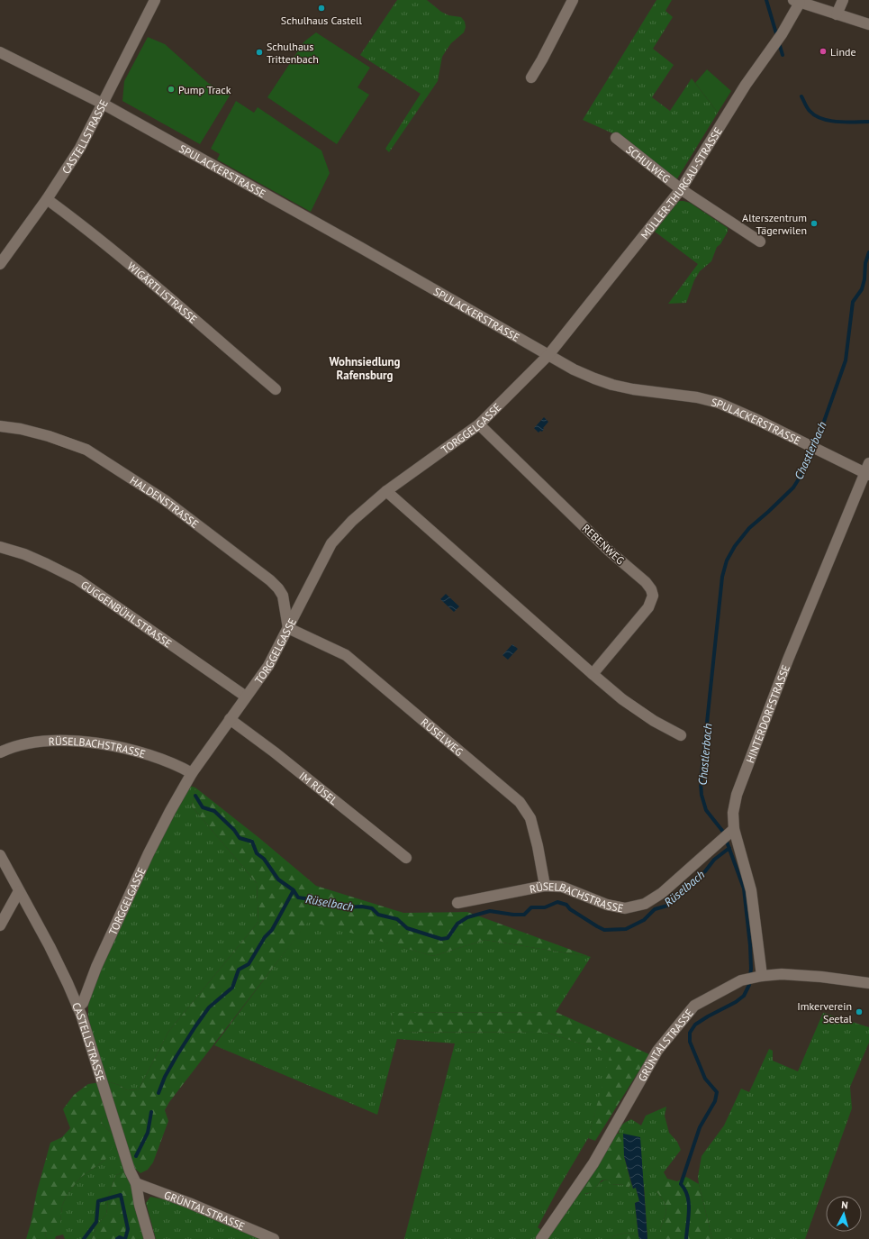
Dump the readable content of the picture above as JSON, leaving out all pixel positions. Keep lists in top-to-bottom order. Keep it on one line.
{"streets":{"street":["CASTELLSTRASSE","SCHULWEG","SPULACKERSTRASSE","MÜLLER-THURGAU-STRASSE","WIGÄRTLISTRASSE","TORGGELGASSE","HALDENSTRASSE","REBENWEG","GUGGENBÜHLSTRASSE","HINTERDORFSTRASSE","RÜSELWEG","RÜSELBACHSTRASSE","IM RÜSEL","GRÜNTALSTRASSE"]},"crossings":[["CASTELLSTRASSE","SPULACKERSTRASSE"],["CASTELLSTRASSE","WIGÄRTLISTRASSE"],["CASTELLSTRASSE","TORGGELGASSE"],["CASTELLSTRASSE","GRÜNTALSTRASSE"],["SCHULWEG","MÜLLER-THURGAU-STRASSE"],["SPULACKERSTRASSE","MÜLLER-THURGAU-STRASSE"],["SPULACKERSTRASSE","TORGGELGASSE"],["SPULACKERSTRASSE","HINTERDORFSTRASSE"],["MÜLLER-THURGAU-STRASSE","TORGGELGASSE"],["TORGGELGASSE","HALDENSTRASSE"],["TORGGELGASSE","REBENWEG"],["TORGGELGASSE","GUGGENBÜHLSTRASSE"],["TORGGELGASSE","RÜSELWEG"],["TORGGELGASSE","RÜSELBACHSTRASSE"],["TORGGELGASSE","IM RÜSEL"],["HALDENSTRASSE","RÜSELWEG"],["HINTERDORFSTRASSE","RÜSELBACHSTRASSE"],["HINTERDORFSTRASSE","GRÜNTALSTRASSE"],["RÜSELWEG","RÜSELBACHSTRASSE"]],"districts":["Wohnsiedlung Rafensburg"],"water":["Chastlerbach","Rüselbach"],"places":["Schulhaus Castell","Linde","Schulhaus Trittenbach","Pump Track","Alterszentrum Tägerwilen","Imkerverein Seetal"],"north":"top"}
